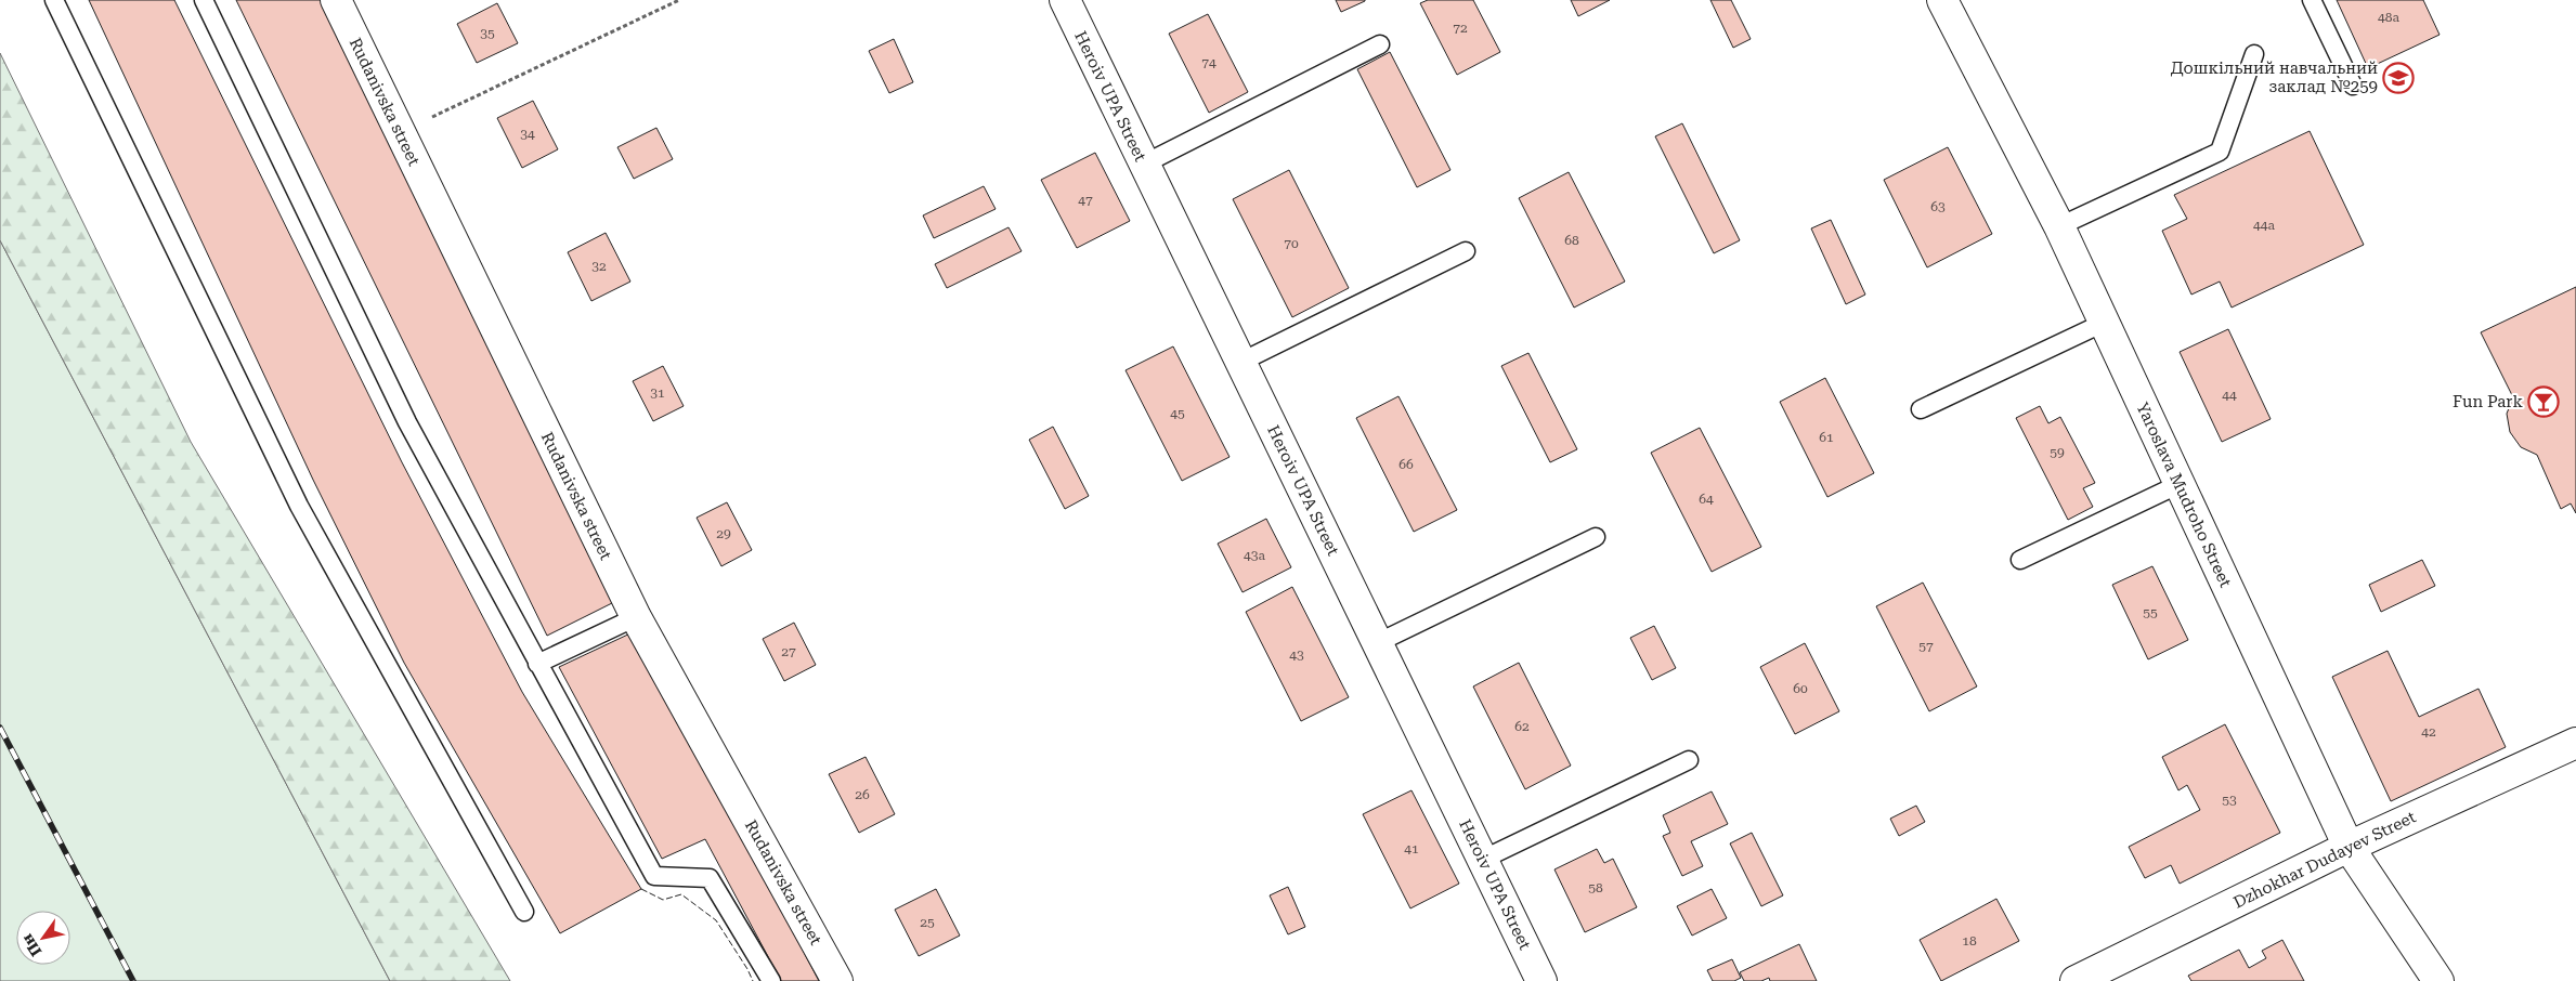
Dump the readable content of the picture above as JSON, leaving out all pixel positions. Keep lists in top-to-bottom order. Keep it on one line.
{"streets":{"street":["Heroiv UPA Street","Rudanivska street","Yaroslava Mudroho Street","Dzhokhar Dudayev Street"]},"crossings":[["Yaroslava Mudroho Street","Dzhokhar Dudayev Street"]],"places":{"school or university":["Дошкільний навчальний заклад №259"],"bar":["Fun Park"]},"house_numbers":["48а","72","35","74","34","47","63","44а","68","70","32","31","44","45","61","59","66","64","29","43а","55","57","27","43","60","62","42","26","53","41","58","25","18"],"north":"bottom left"}
